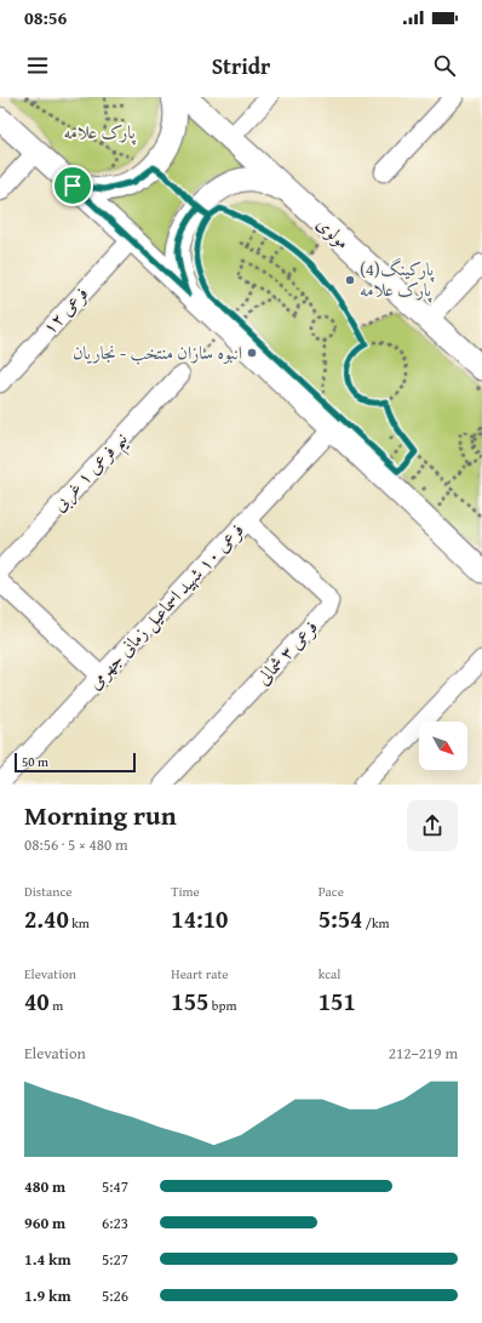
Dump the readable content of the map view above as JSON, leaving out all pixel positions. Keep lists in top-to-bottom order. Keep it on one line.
{"streets":{"street":["مولوی","فرعی ۱۲","نیم فرعی ۱ غربی","فرعی ۱۰ شهید اسماعیل زمانی جهرمی","فرعی ۳ شمالی"]},"crossings":[["فرعی ۱۰ شهید اسماعیل زمانی جهرمی","فرعی ۳ شمالی"]],"parks":["پارک علامه"],"places":["پارکینگ(4) پارک علامه","انبوه سازان منتخب - نجاریان"],"scale_bar":"50 m","north":"bottom right","page":{"status":"08:56","header":"Stridr","scale":"50 m","heading":["Morning run","08:56 · 5 × 480 m"],"stats":[["Distance","2.40 km"],["Time","14:10"],["Pace","5:54 /km"],["Elevation","40 m"],["Heart rate","155 bpm"],["kcal","151"]],"chart":["Elevation","212–219 m"],"list":[{"name":"480 m","note":"5:47"},{"name":"960 m","note":"6:23"},{"name":"1.4 km","note":"5:27"},{"name":"1.9 km","note":"5:26"}]}}
